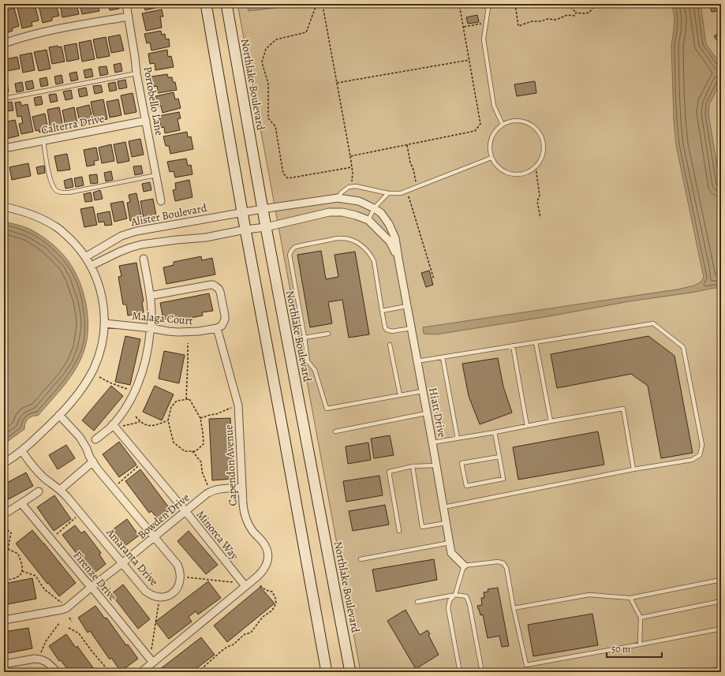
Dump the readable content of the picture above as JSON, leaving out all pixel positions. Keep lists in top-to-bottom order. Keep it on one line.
{"streets":{"main road":["Northlake Boulevard"],"street":["Portobello Lane","Calterra Drive","Alister Boulevard","Malaga Court","Hiatt Drive","Capendon Avenue","Bowden Drive","Minorca Way","Amaranta Drive","Firenze Drive"]},"crossings":[["Northlake Boulevard","Alister Boulevard"],["Northlake Boulevard","Hiatt Drive"],["Portobello Lane","Calterra Drive"],["Alister Boulevard","Hiatt Drive"],["Malaga Court","Capendon Avenue"],["Capendon Avenue","Bowden Drive"],["Capendon Avenue","Minorca Way"],["Capendon Avenue","Firenze Drive"],["Bowden Drive","Minorca Way"],["Bowden Drive","Amaranta Drive"],["Bowden Drive","Firenze Drive"]],"scale_bar":"50 m"}
